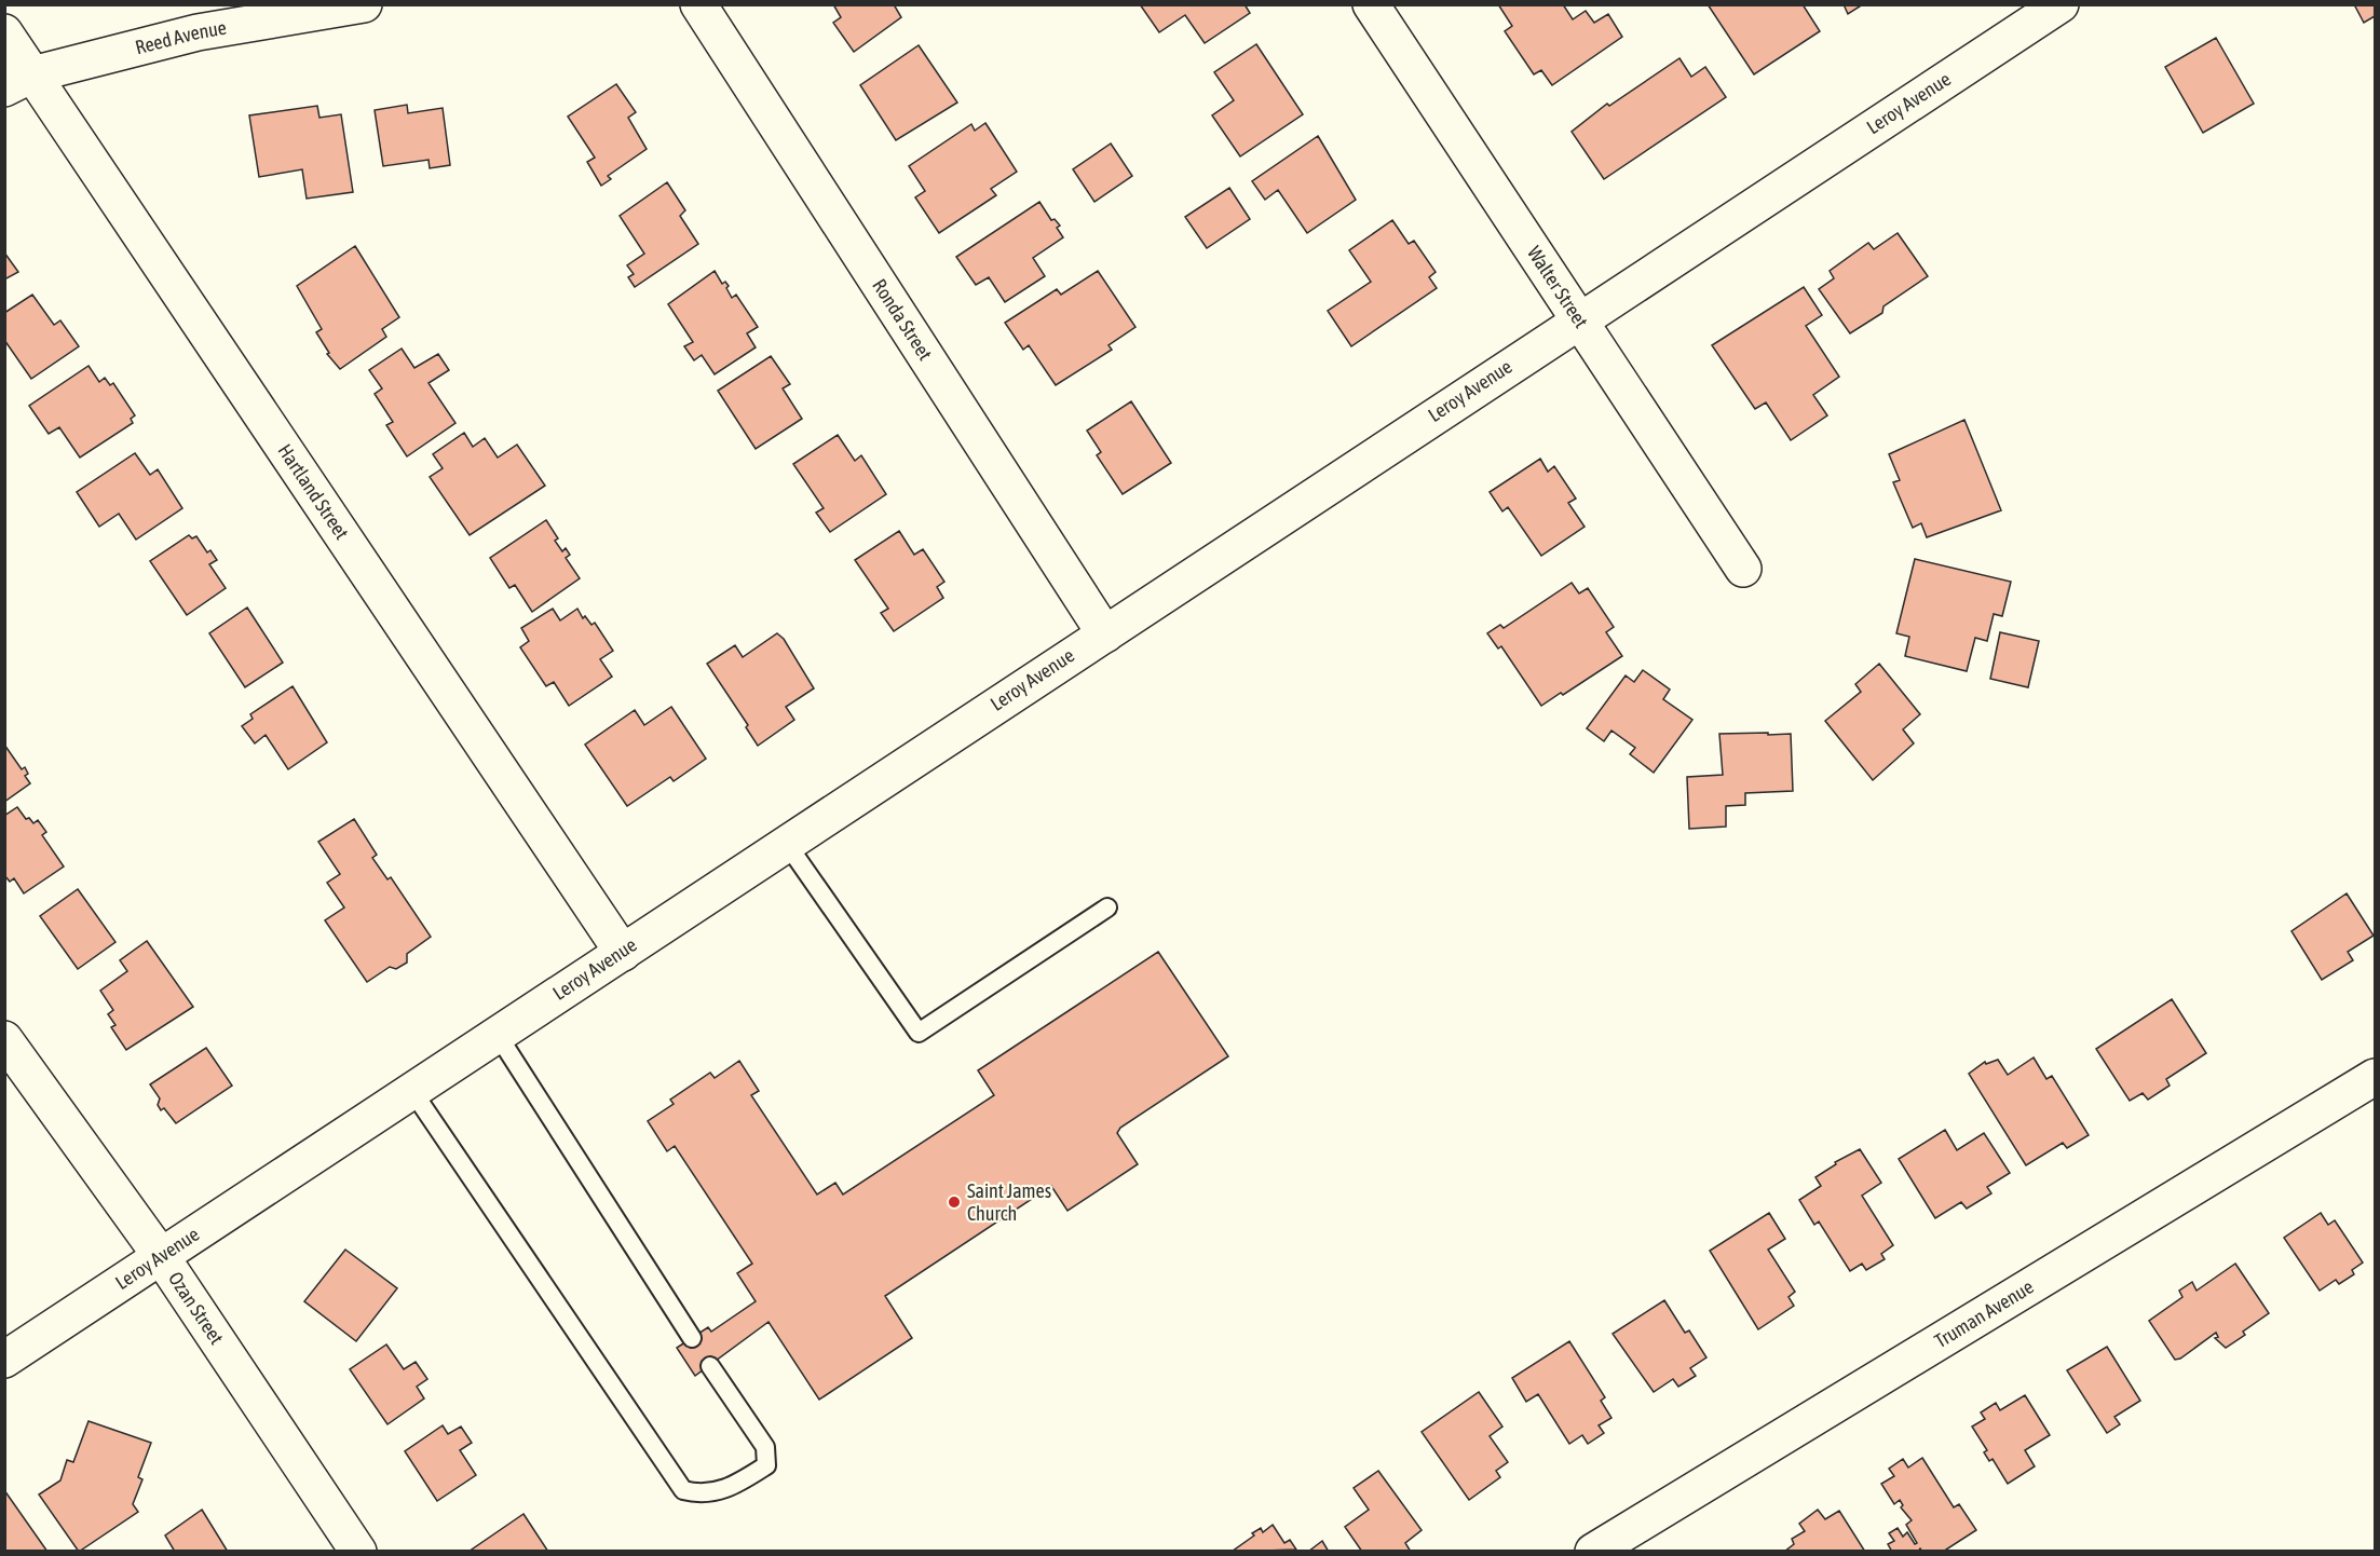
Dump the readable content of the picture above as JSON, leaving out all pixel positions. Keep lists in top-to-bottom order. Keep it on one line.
{"streets":{"street":["Reed Avenue","Leroy Avenue","Walter Street","Ronda Street","Hartland Street","Ozan Street","Truman Avenue"]},"crossings":[["Reed Avenue","Hartland Street"],["Leroy Avenue","Walter Street"],["Leroy Avenue","Ronda Street"],["Leroy Avenue","Hartland Street"],["Leroy Avenue","Ozan Street"]],"places":["Saint James Church"]}
